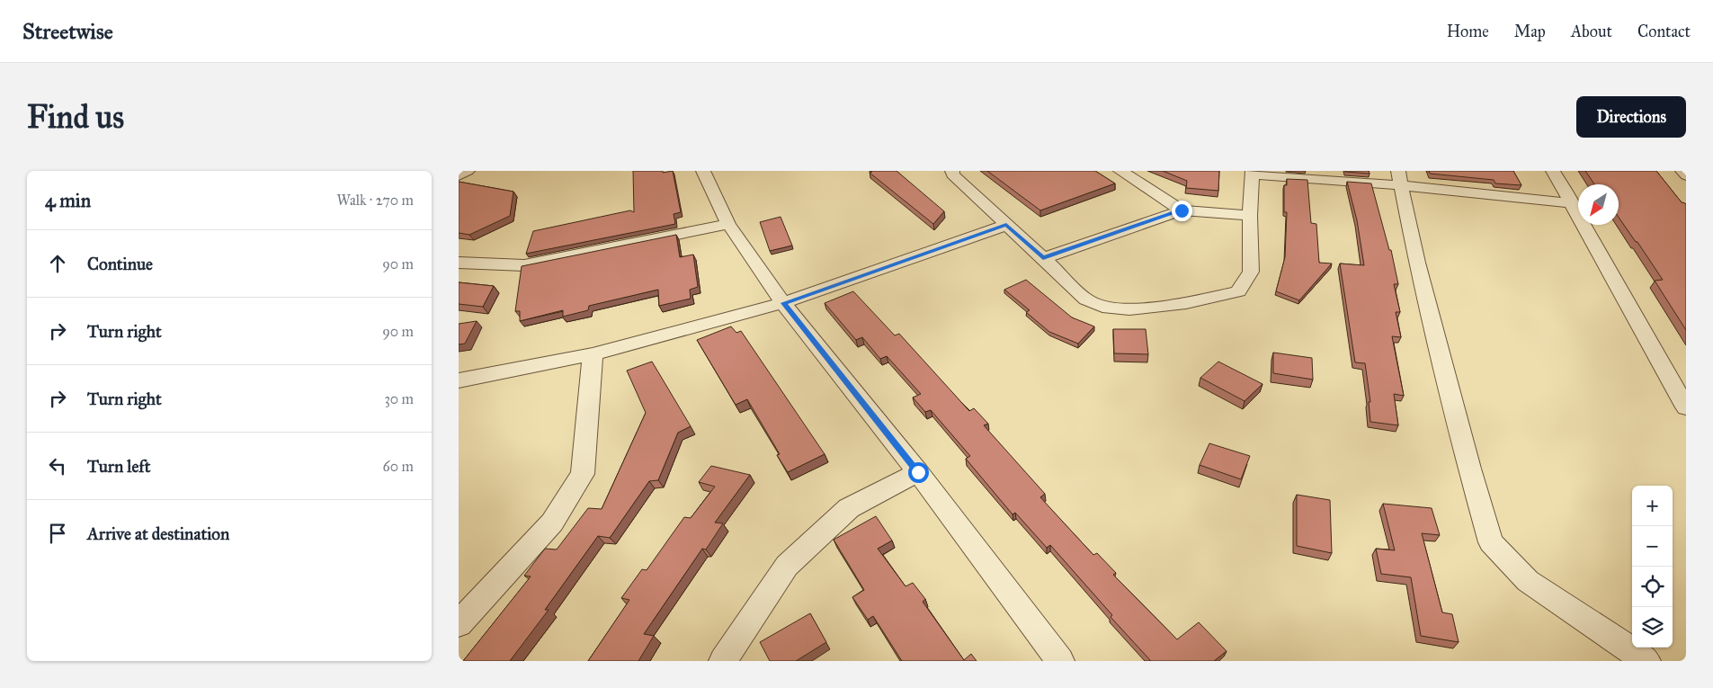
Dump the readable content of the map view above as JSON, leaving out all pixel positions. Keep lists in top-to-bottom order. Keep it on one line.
{"north":"bottom left","page":{"header":"Streetwise","nav":["Home","Map","About","Contact"],"buttons":"Directions","title":"Find us","heading":["4 min","Walk · 270 m"],"list":[["Continue","90 m"],["Turn right","90 m"],["Turn right","30 m"],["Turn left","60 m"],"Arrive at destination"],"map_buttons":["+","−"]}}
